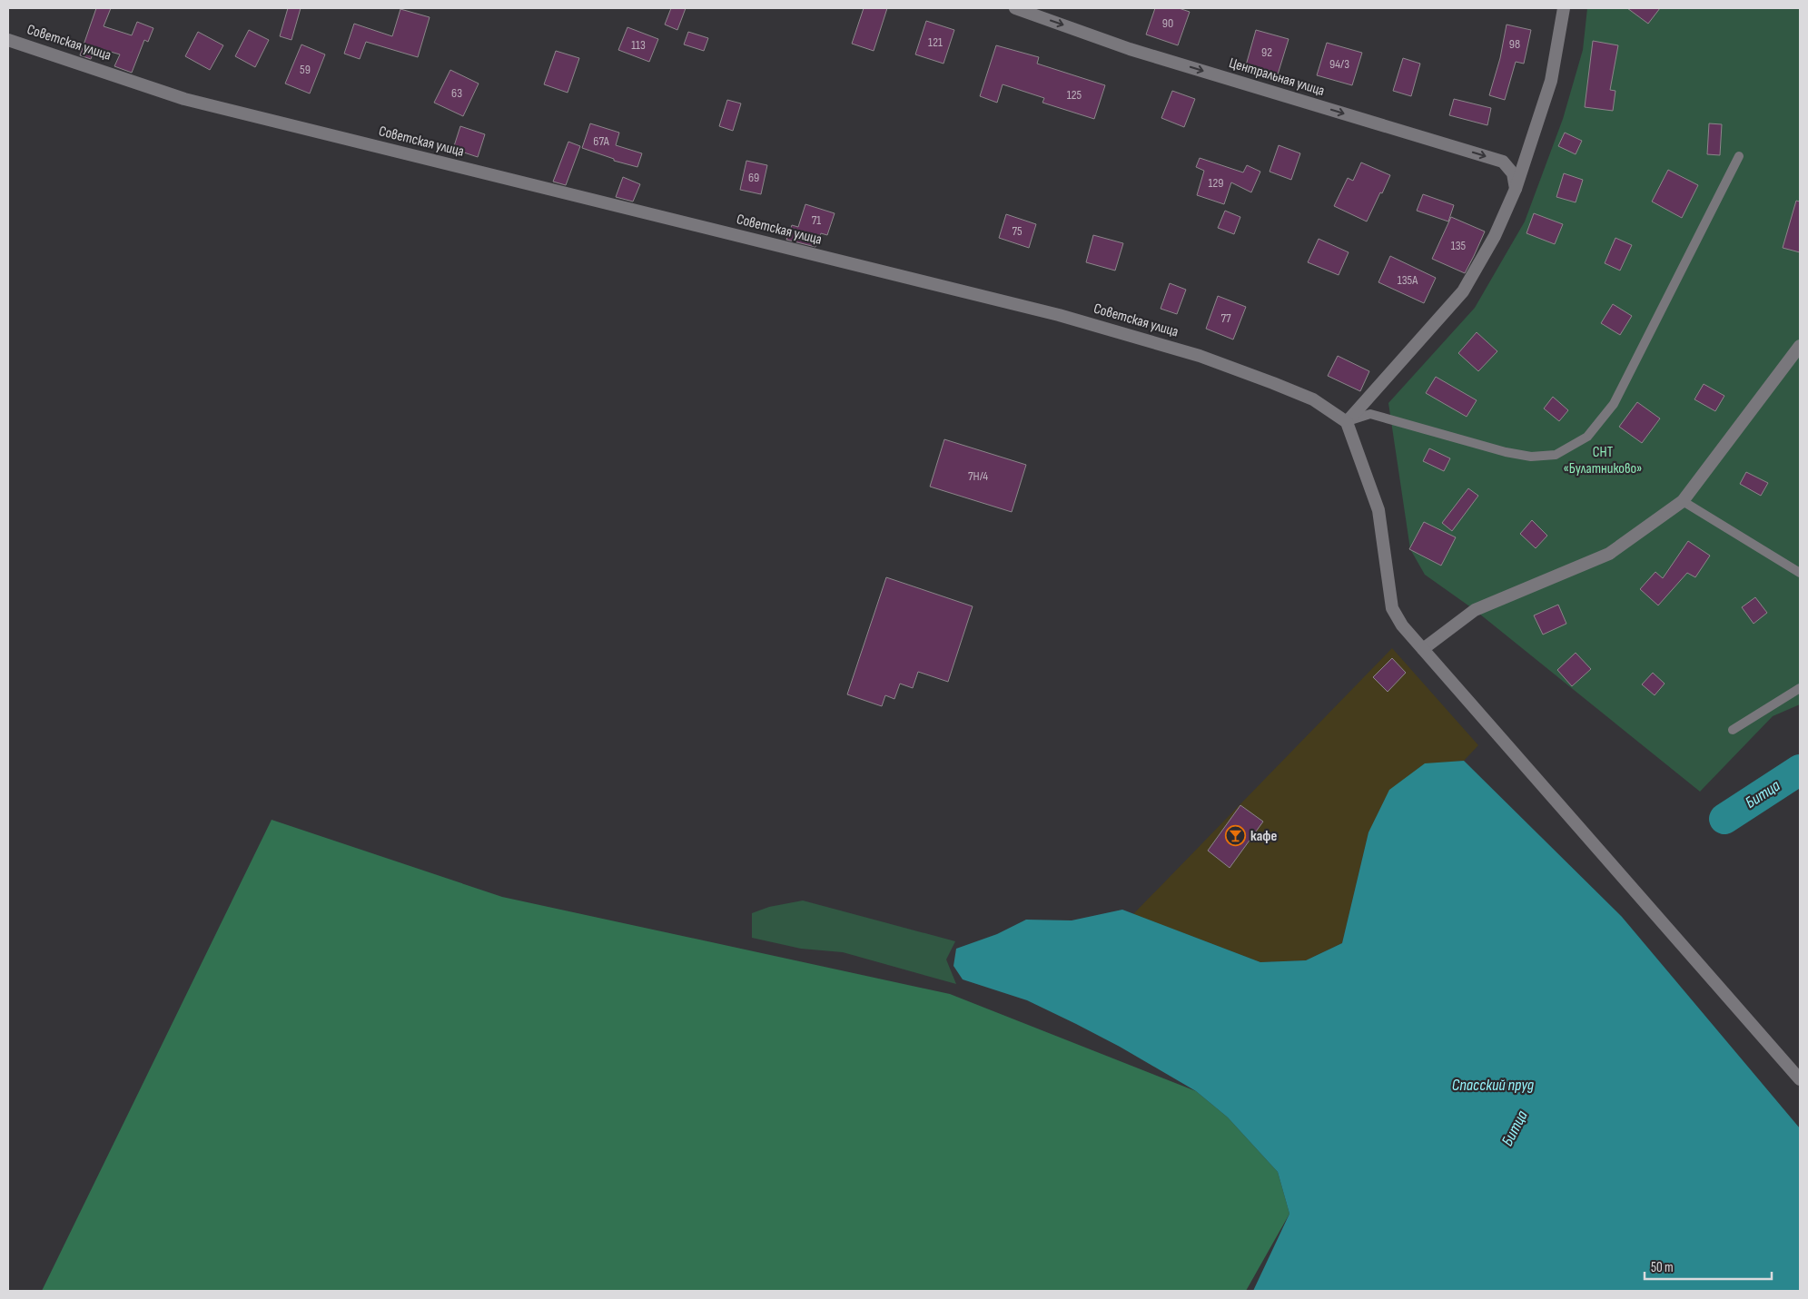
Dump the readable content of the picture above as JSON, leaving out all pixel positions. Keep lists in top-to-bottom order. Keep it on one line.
{"streets":{"street":["Советская улица","Центральная улица"]},"one_way":["Центральная улица"],"water":["Битца","Спасский пруд"],"parks":["СНТ «Булатниково»"],"places":{"bar":["кафе"]},"house_numbers":["90","121","98","113","92","94/3","59","63","125","67А","69","129","71","75","135","135А","77","7Н/4"],"scale_bar":"50 m"}
